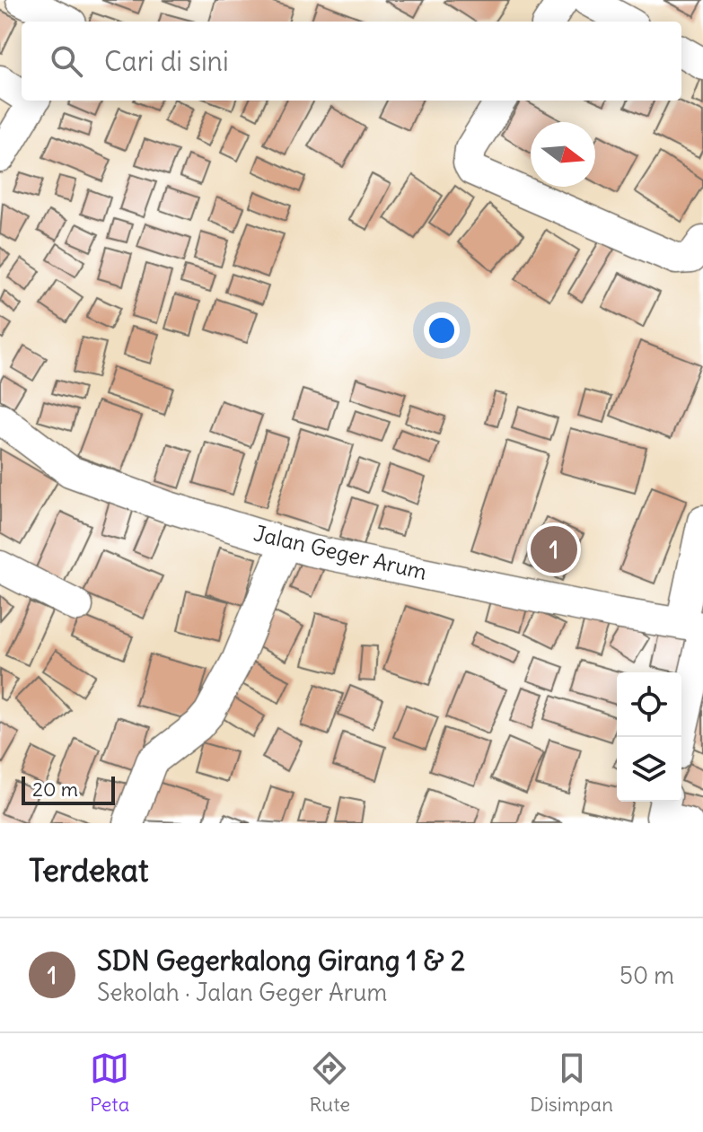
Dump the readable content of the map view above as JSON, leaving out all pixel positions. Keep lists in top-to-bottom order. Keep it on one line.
{"streets":{"street":["Jalan Geger Arum"]},"scale_bar":"20 m","north":"right","page":{"search":"Cari di sini","pins":"1","scale":"20 m","heading":"Terdekat","list":[{"mark":"1","name":"SDN Gegerkalong Girang 1 & 2","note":"Sekolah · Jalan Geger Arum","value":"50 m"}],"nav":["Peta","Rute","Disimpan"]}}
